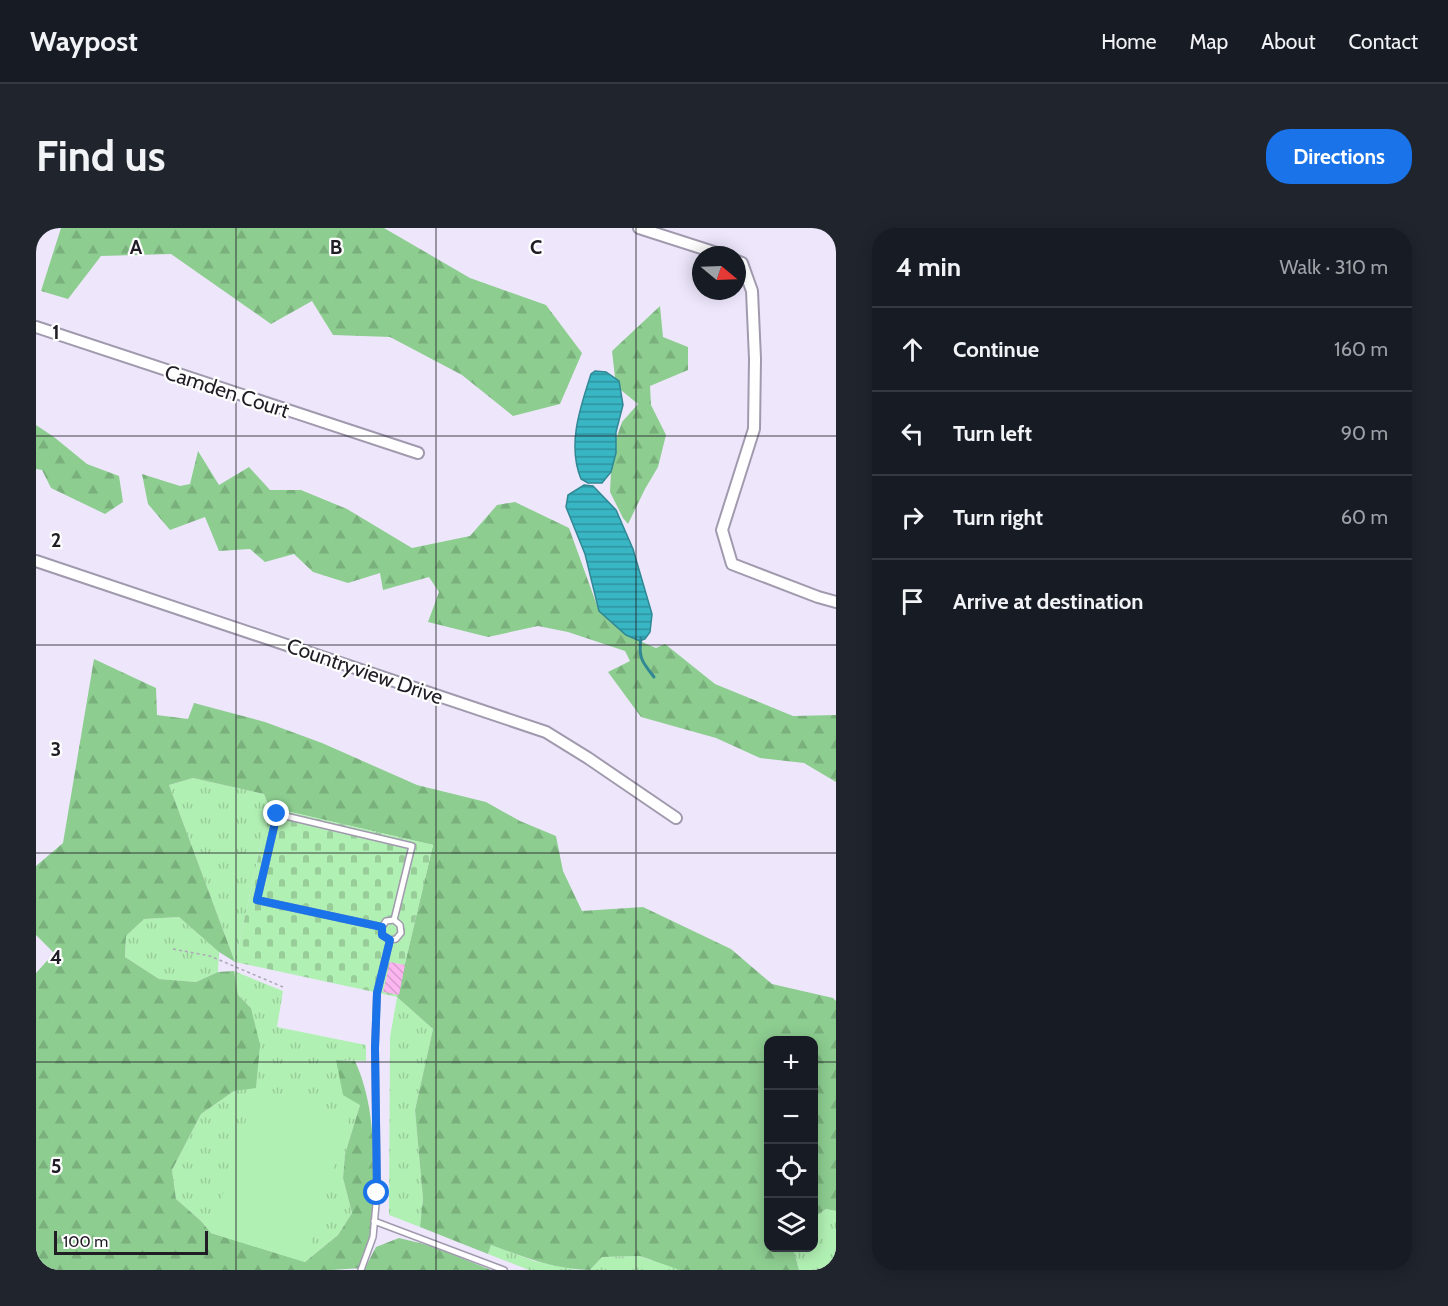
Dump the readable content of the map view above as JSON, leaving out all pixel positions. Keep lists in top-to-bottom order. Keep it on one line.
{"streets":{"street":["Camden Court","Countryview Drive"]},"scale_bar":"100 m","north":"right","page":{"header":"Waypost","nav":["Home","Map","About","Contact"],"buttons":"Directions","title":"Find us","heading":["4 min","Walk · 310 m"],"list":[["Continue","160 m"],["Turn left","90 m"],["Turn right","60 m"],"Arrive at destination"],"map_buttons":["+","−"],"scale":"100 m"},"grid":{"columns":["A","B","C"],"rows":["1","2","3","4","5"]}}
